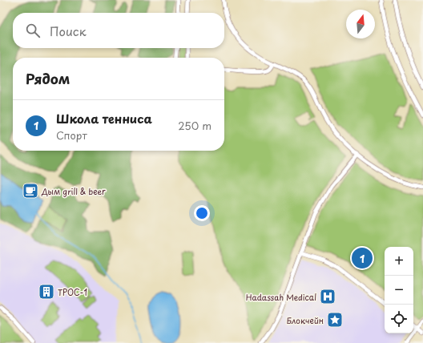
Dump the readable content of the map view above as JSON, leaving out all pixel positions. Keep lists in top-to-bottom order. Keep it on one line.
{"places":{"cafe":["Дым grill & beer"],"building":["TPOC-1"],"hospital":["Hadassah Medical"],"place":["Блокчейн"]},"north":"top","page":{"search":"Поиск","heading":"Рядом","list":[{"mark":"1","name":"Школа тенниса","note":"Спорт","value":"250 m"}],"pins":"1","map_buttons":["+","−"]}}
